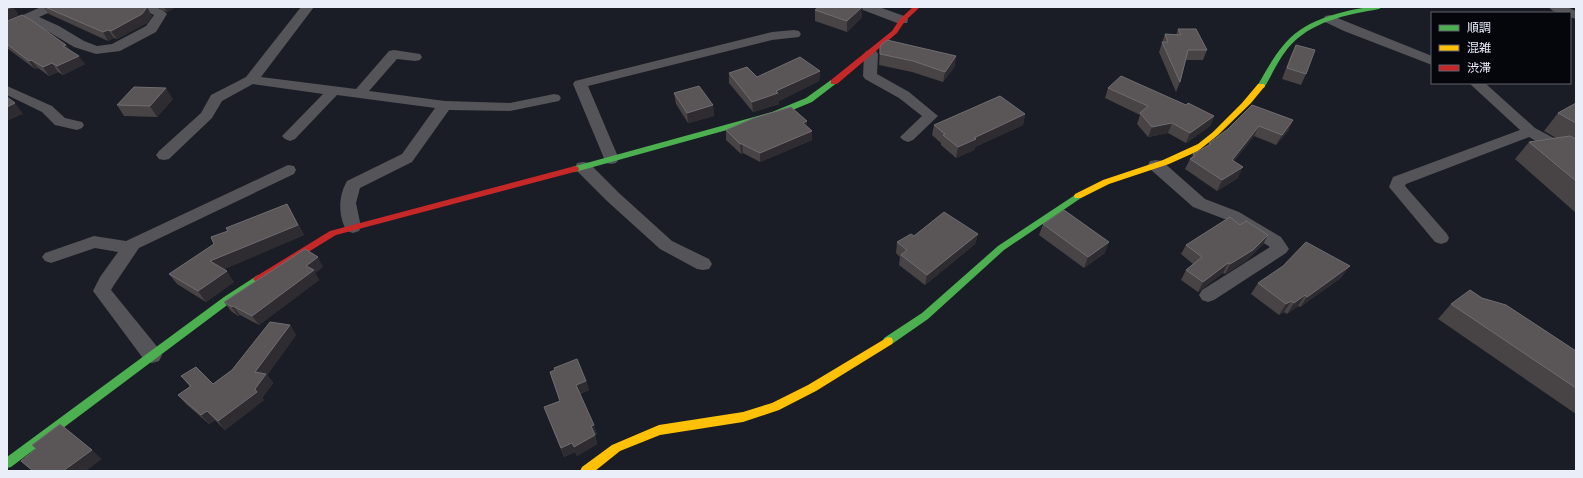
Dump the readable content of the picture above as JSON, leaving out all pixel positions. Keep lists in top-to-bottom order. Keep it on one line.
{"legend":["順調","混雑","渋滞"]}
